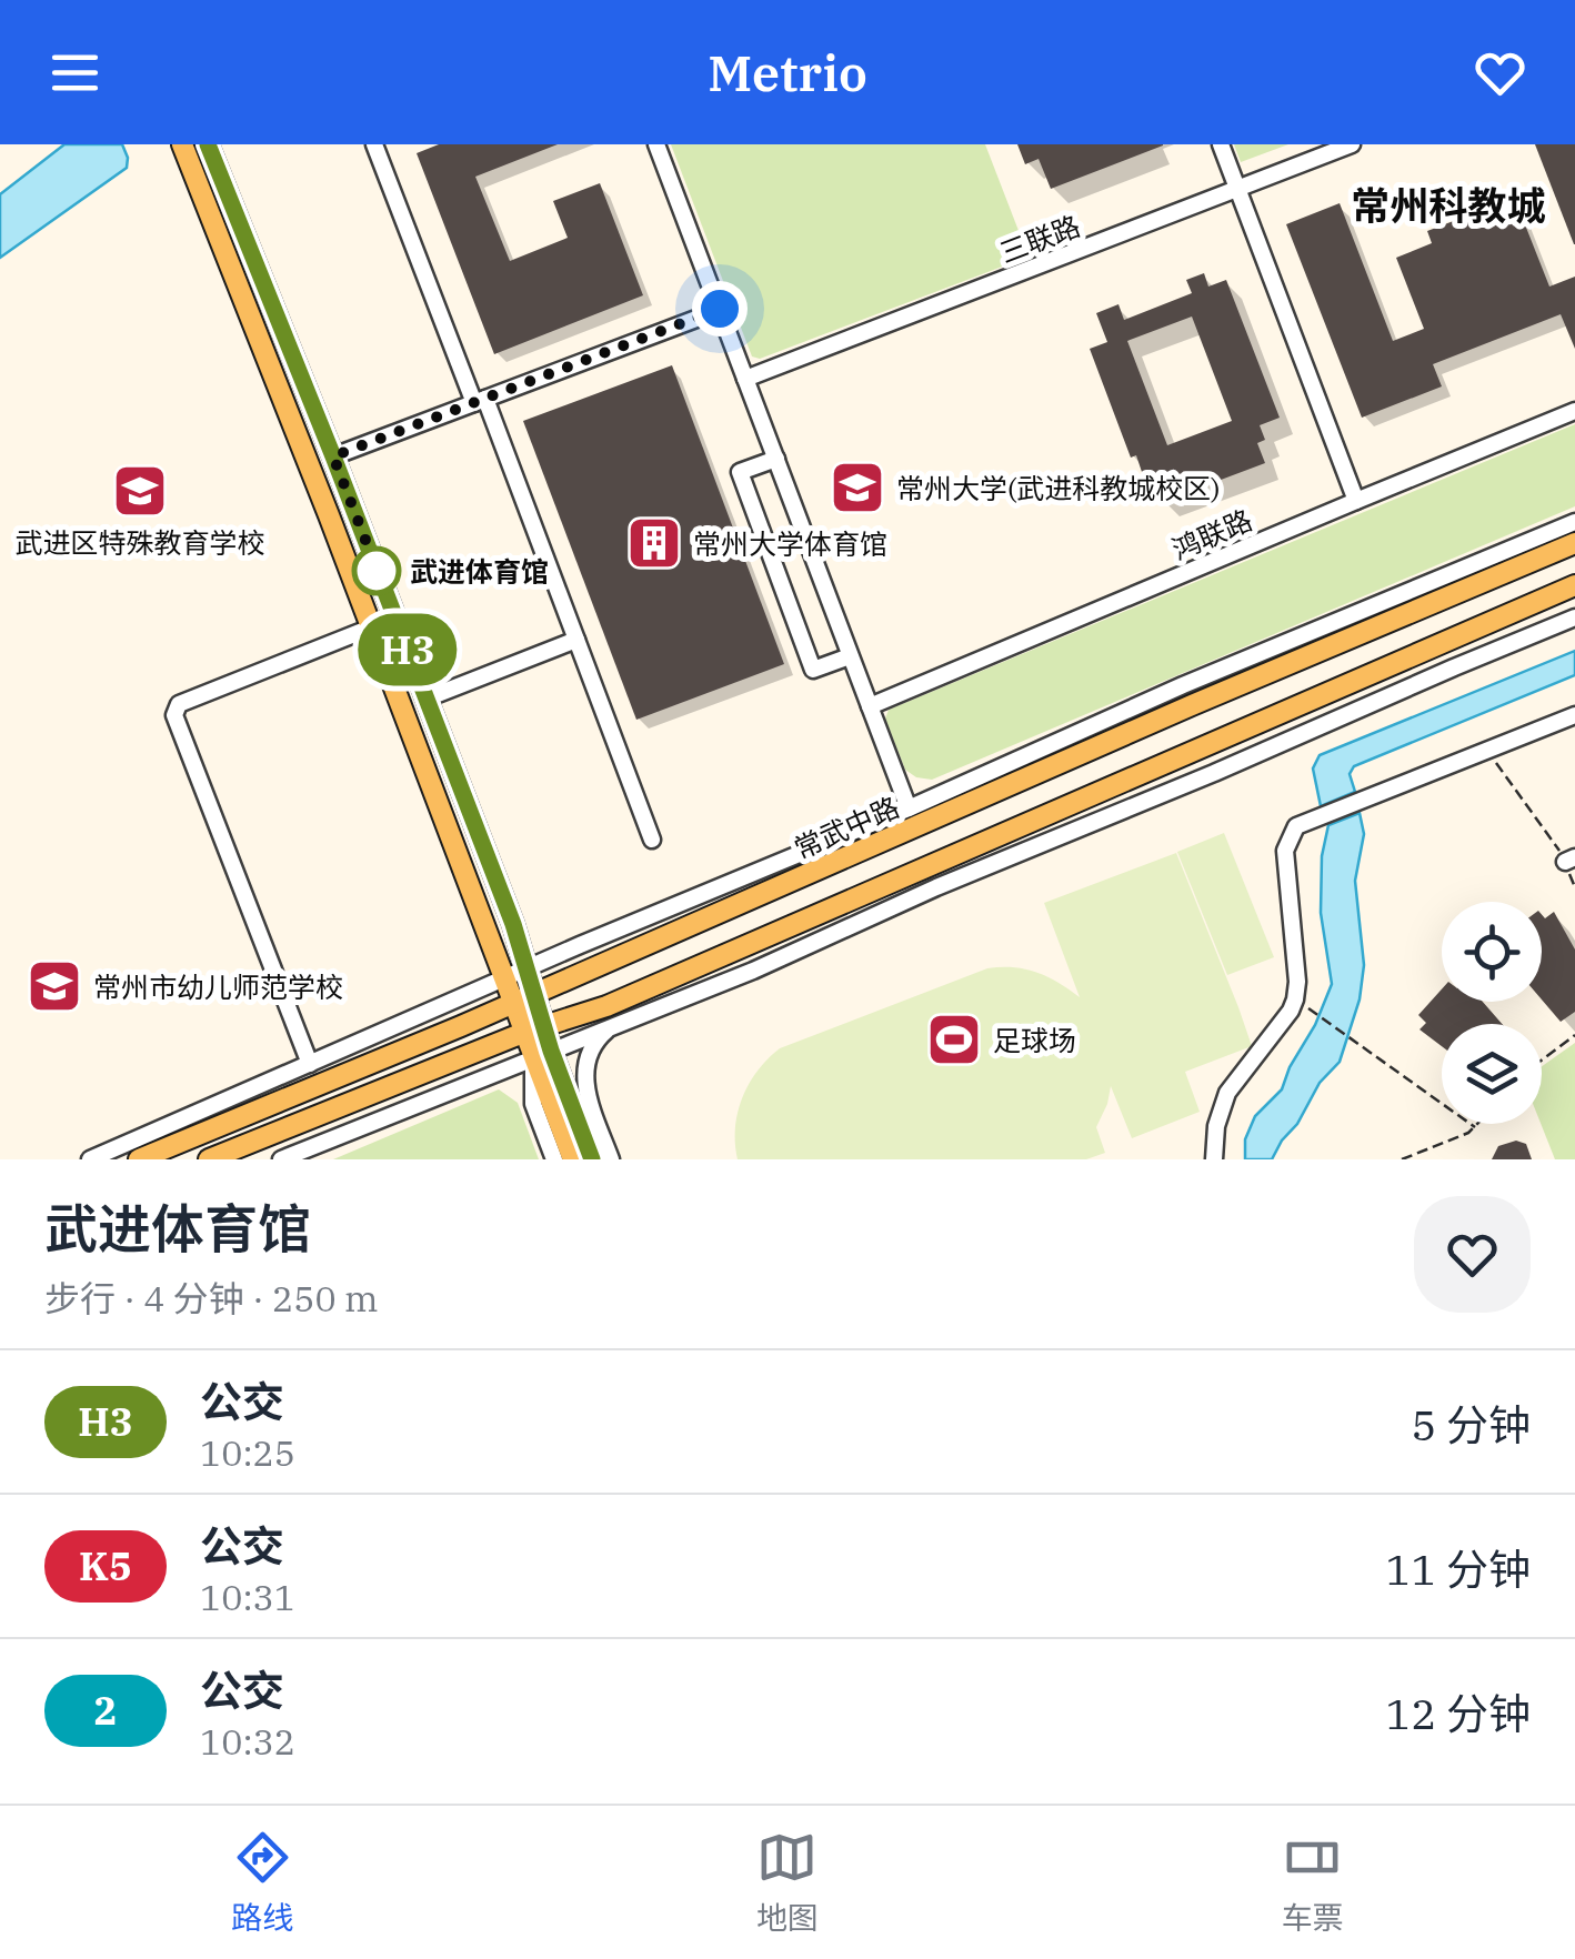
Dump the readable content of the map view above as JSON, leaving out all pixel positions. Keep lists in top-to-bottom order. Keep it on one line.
{"streets":{"main road":["常武中路"],"street":["三联路","鸿联路"]},"districts":["常州科教城"],"places":{"school or university":["常州大学(武进科教城校区)","武进区特殊教育学校","常州市幼儿师范学校"],"building":["常州大学体育馆"],"other":["武进体育馆"],"sports":["足球场"]},"lines":["bus line H3"],"page":{"header":"Metrio","on_map":"H3","heading":["武进体育馆","步行 · 4 分钟 · 250 m"],"list":[{"mark":"H3","name":"公交","note":"10:25","value":"5 分钟"},{"mark":"K5","name":"公交","note":"10:31","value":"11 分钟"},{"mark":"2","name":"公交","note":"10:32","value":"12 分钟"}],"tabs":["路线","地图","车票"]}}
